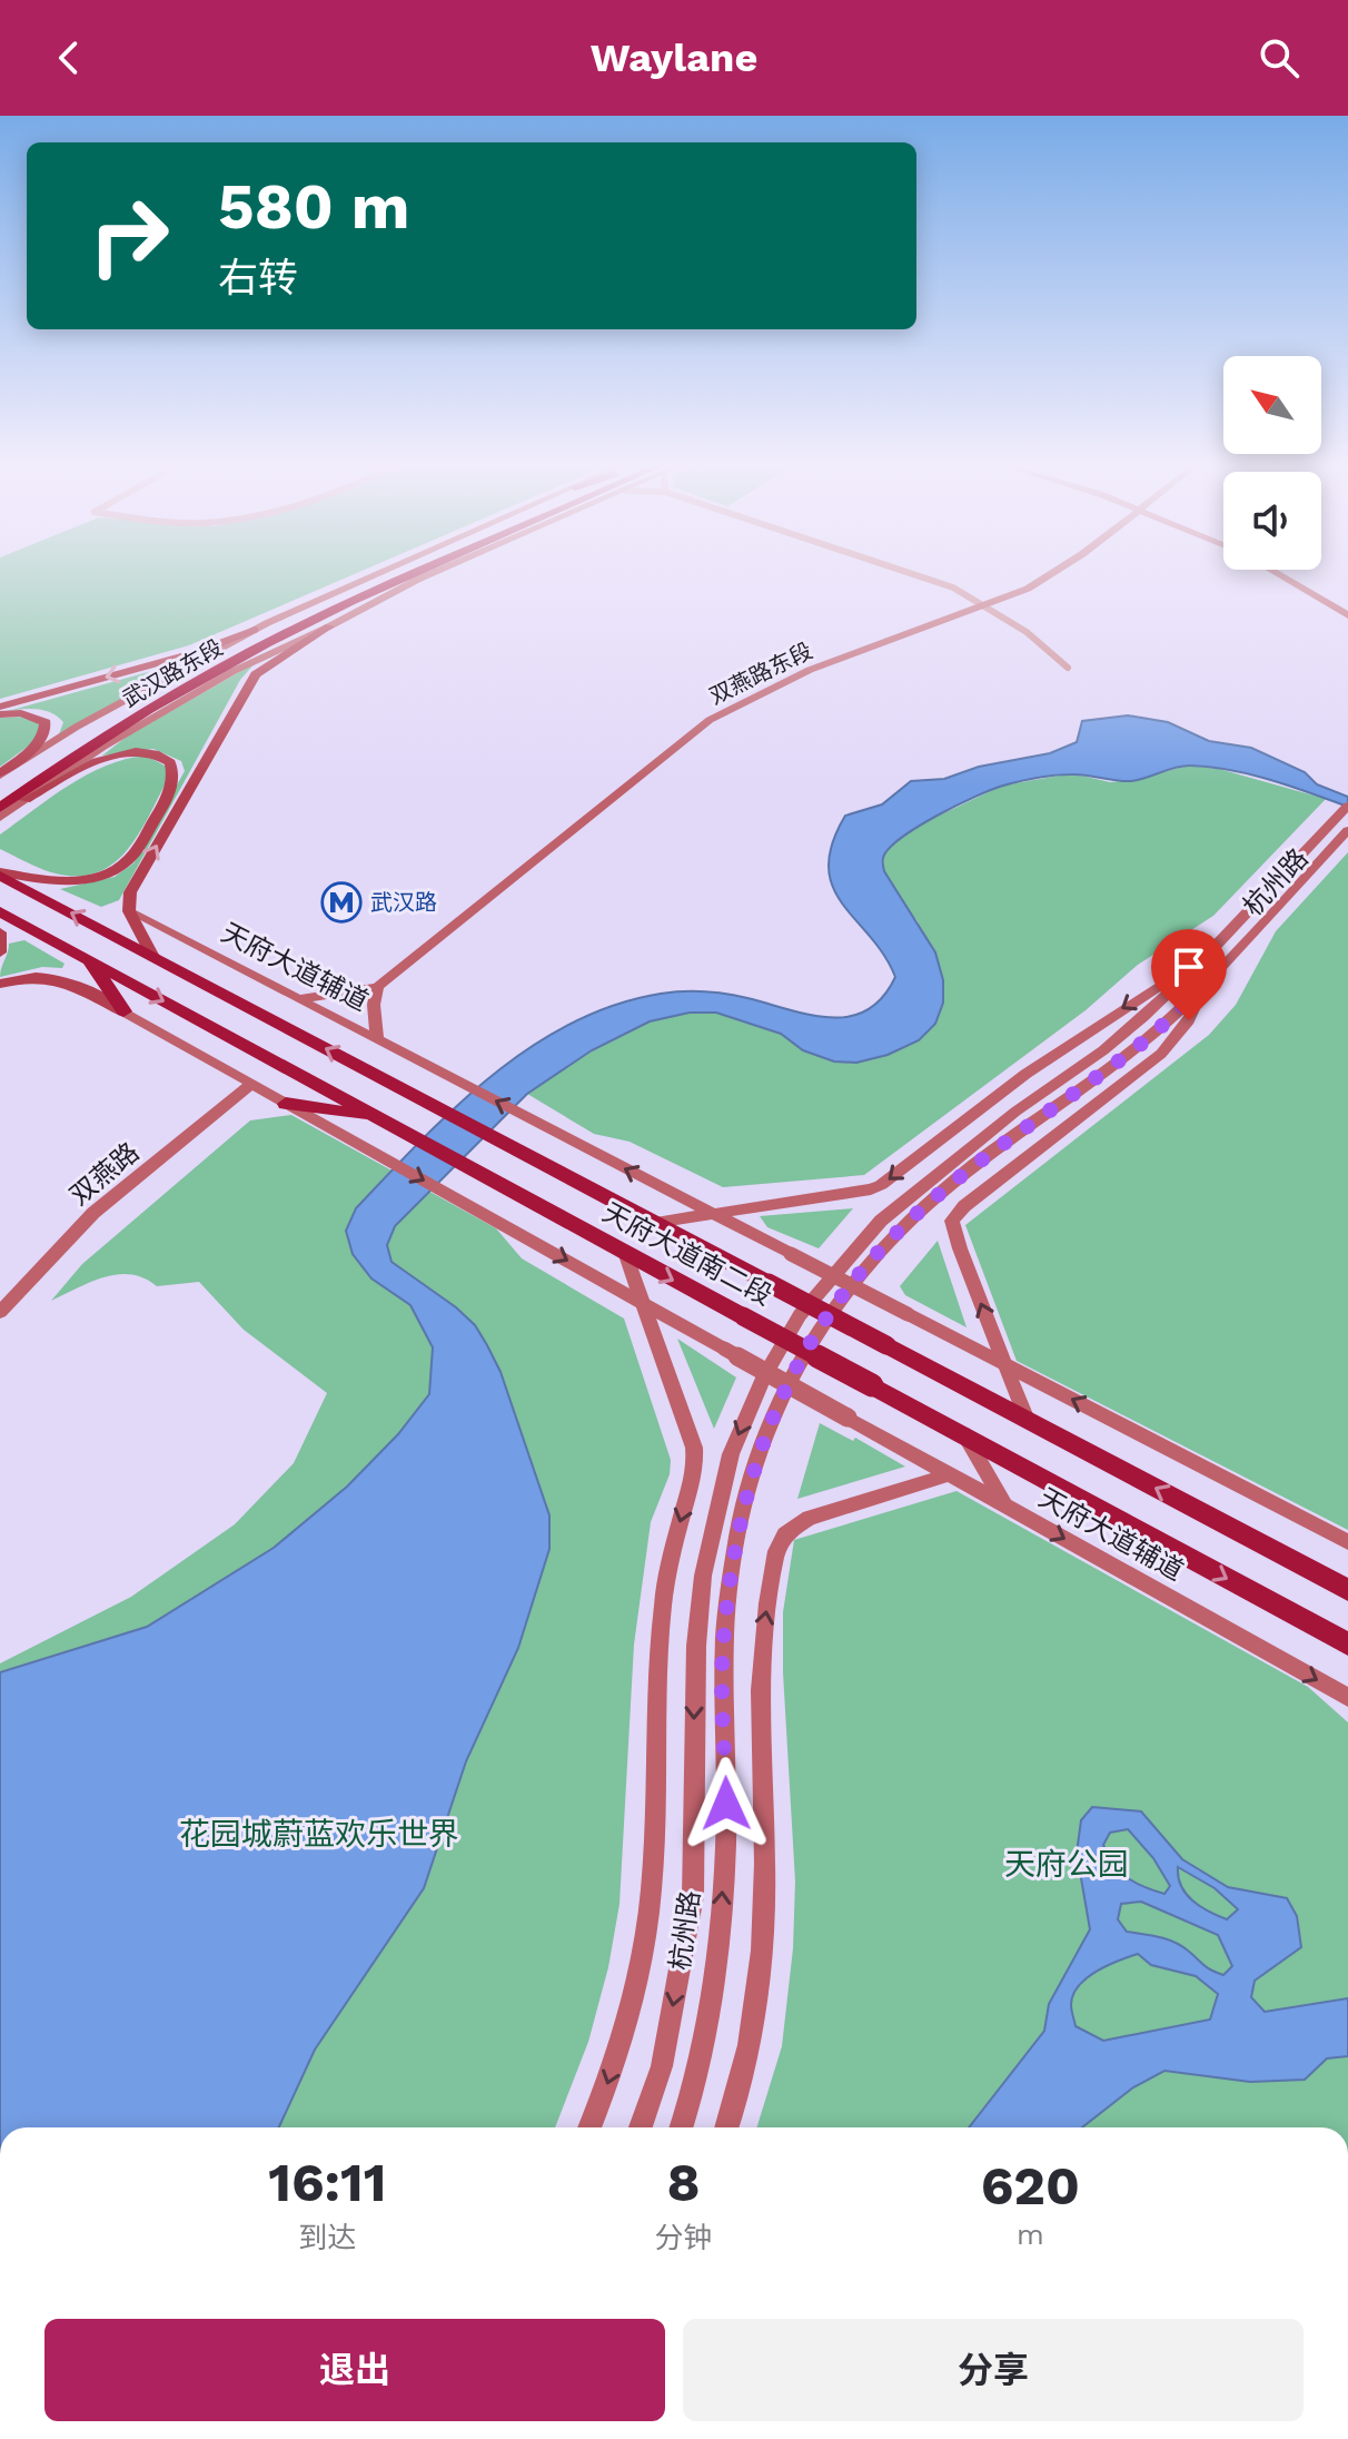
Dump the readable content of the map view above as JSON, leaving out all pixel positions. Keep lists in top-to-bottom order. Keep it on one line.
{"streets":{"highway":["武汉路东段","天府大道南二段"],"main road":["双燕路东段","杭州路","天府大道辅道","双燕路"]},"crossings":[["双燕路东段","天府大道辅道"]],"parks":["花园城蔚蓝欢乐世界","天府公园"],"places":{"metro station":["武汉路"]},"north":"top left","page":{"header":"Waylane","turn":["580 m","右转"],"eta":["16:11","到达","8","分钟","620","m"],"buttons":["退出","分享"]}}
